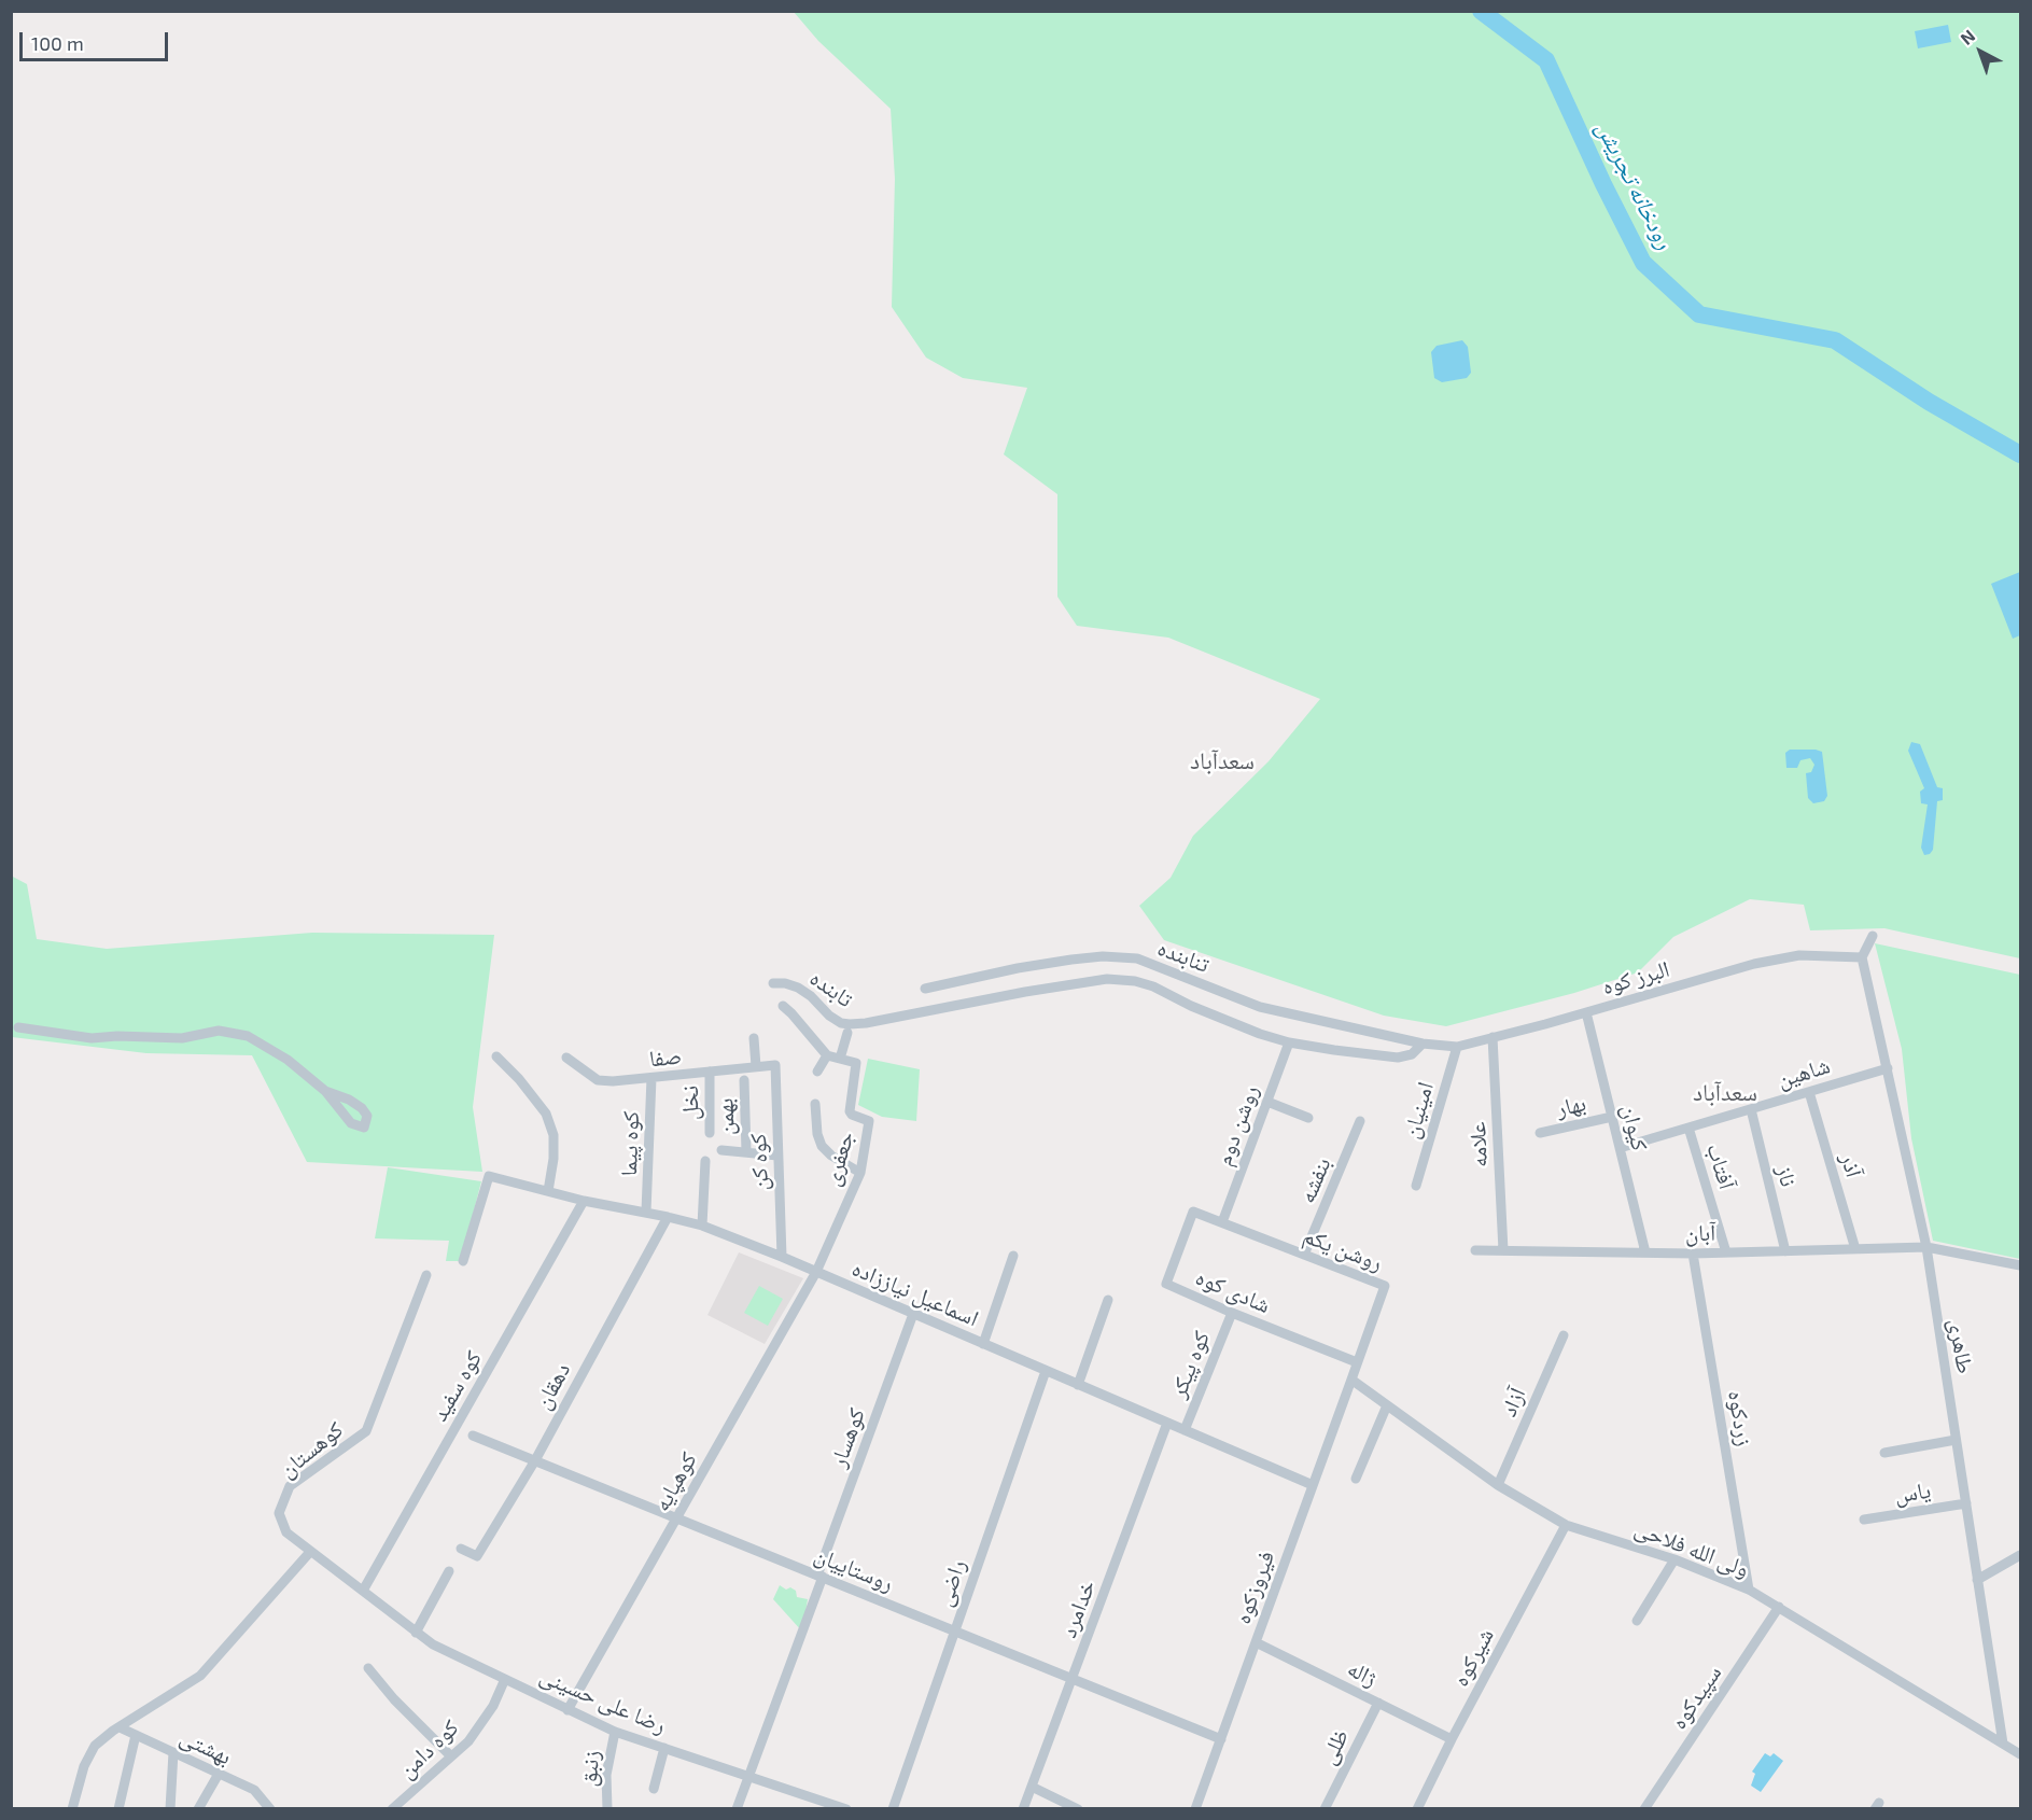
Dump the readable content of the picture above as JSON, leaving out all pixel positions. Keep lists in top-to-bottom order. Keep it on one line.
{"streets":{"street":["تنابنده","البرز کوه","تابنده","صفا","شاهین","نخل","بهار","امینیان","بهمن","روشن دوم","کیوان","کوه پیما","علامه","جعفری","کوه کن","آذر","آفتاب","ناز","بنفشه","آبان","روشن یکم","شادی کوه","اسماعیل نیاززاده","طاهری","کوه پیکر","کوه سفید","دهقان","آزاد","زردکوه","کوهسار","کوهستان","کوهپایه","یاس","ولی‌ الله فلاحی","روستاییان","راضی","فیروزکوه","خدامرد","شیرکوه","ژاله","سپیدکوه","رضا علی حسینی","بهشتی","ظلی","کوه دامن","زنبق"]},"crossings":[["تنابنده","البرز کوه"],["تنابنده","تابنده"],["البرز کوه","تابنده"],["البرز کوه","امینیان"],["البرز کوه","کیوان"],["البرز کوه","علامه"],["البرز کوه","طاهری"],["تابنده","روشن دوم"],["صفا","نخل"],["صفا","کوه پیما"],["صفا","کوه کن"],["شاهین","کیوان"],["شاهین","آذر"],["شاهین","آفتاب"],["شاهین","ناز"],["شاهین","طاهری"],["بهار","کیوان"],["روشن دوم","روشن یکم"],["کیوان","آبان"],["کوه پیما","اسماعیل نیاززاده"],["علامه","آبان"],["جعفری","اسماعیل نیاززاده"],["جعفری","کوهپایه"],["کوه کن","اسماعیل نیاززاده"],["آذر","آبان"],["آفتاب","آبان"],["ناز","آبان"],["بنفشه","روشن یکم"],["آبان","طاهری"],["آبان","زردکوه"],["روشن یکم","شادی کوه"],["روشن یکم","ولی‌ الله فلاحی"],["روشن یکم","فیروزکوه"],["شادی کوه","کوه پیکر"],["اسماعیل نیاززاده","کوه پیکر"],["اسماعیل نیاززاده","کوه سفید"],["اسماعیل نیاززاده","دهقان"],["اسماعیل نیاززاده","کوهسار"],["اسماعیل نیاززاده","کوهپایه"],["اسماعیل نیاززاده","راضی"],["اسماعیل نیاززاده","فیروزکوه"],["اسماعیل نیاززاده","خدامرد"],["طاهری","یاس"],["طاهری","ولی‌ الله فلاحی"],["کوه سفید","کوهستان"],["کوه سفید","رضا علی حسینی"],["دهقان","روستاییان"],["آزاد","ولی‌ الله فلاحی"],["زردکوه","ولی‌ الله فلاحی"],["کوهسار","روستاییان"],["کوهسار","رضا علی حسینی"],["کوهستان","رضا علی حسینی"],["کوهپایه","روستاییان"],["کوهپایه","رضا علی حسینی"],["ولی‌ الله فلاحی","فیروزکوه"],["ولی‌ الله فلاحی","شیرکوه"],["ولی‌ الله فلاحی","سپیدکوه"],["روستاییان","راضی"],["روستاییان","فیروزکوه"],["روستاییان","خدامرد"],["فیروزکوه","ژاله"],["شیرکوه","ژاله"],["ژاله","ظلی"],["رضا علی حسینی","کوه دامن"],["رضا علی حسینی","زنبق"]],"districts":["سعدآباد","سعدآباد"],"water":["رودخانه تجریش"],"scale_bar":"100 m","north":"top left"}
